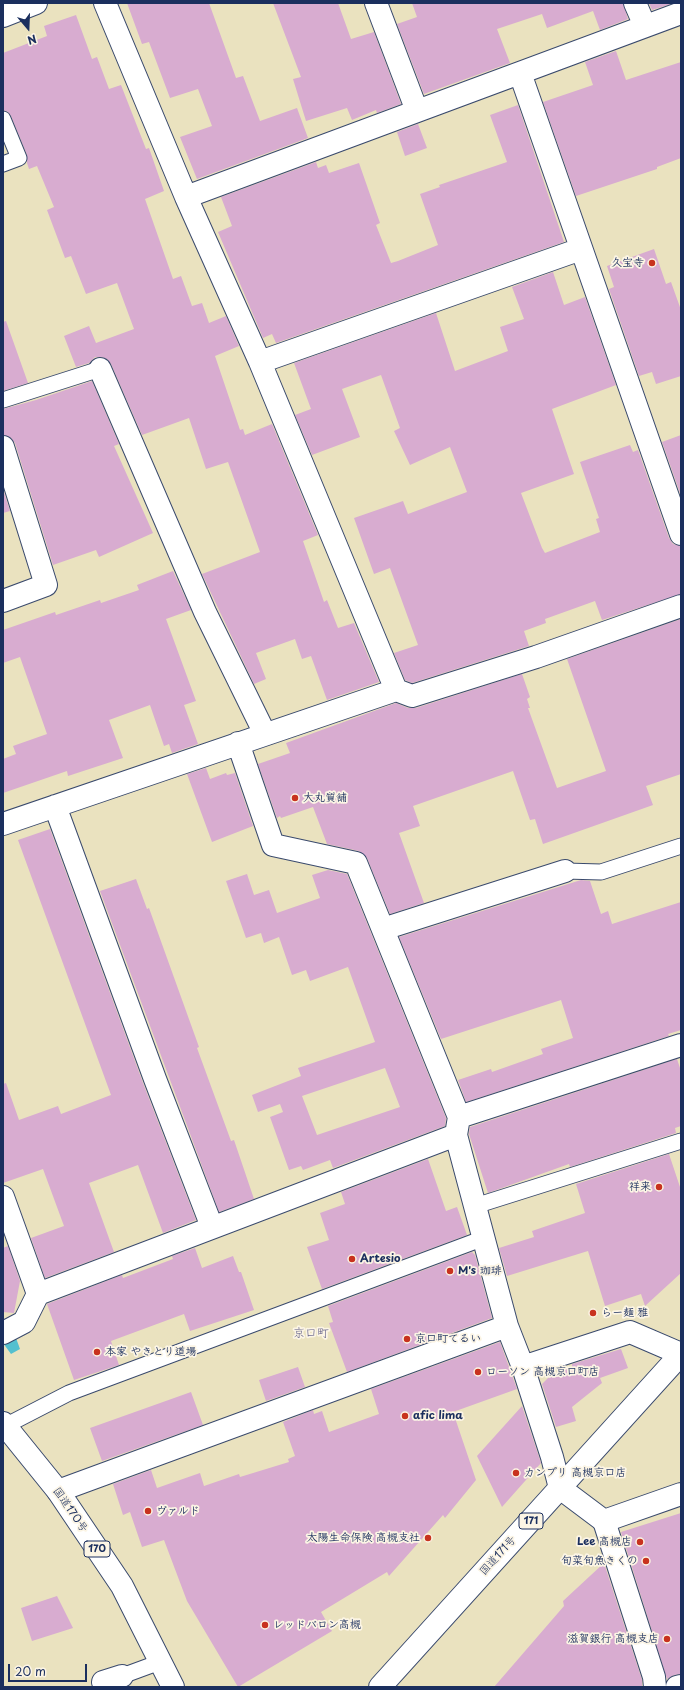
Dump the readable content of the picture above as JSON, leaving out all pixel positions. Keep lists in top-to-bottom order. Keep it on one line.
{"streets":{"main road":["国道170号","171","170","国道171号"]},"districts":["京口町"],"places":["久宝寺","大丸質舗","祥来","Artesio","M's 珈琲","らー麺 雅","京口町てるい","本家 やきとり道場","ローソン 高槻京口町店","afic lima","カンプリ 高槻京口店","ヴァルド","太陽生命保険 高槻支社","Lee 高槻店","旬菜旬魚きくの","レッドバロン高槻","滋賀銀行 高槻支店"],"scale_bar":"20 m","north":"bottom"}
